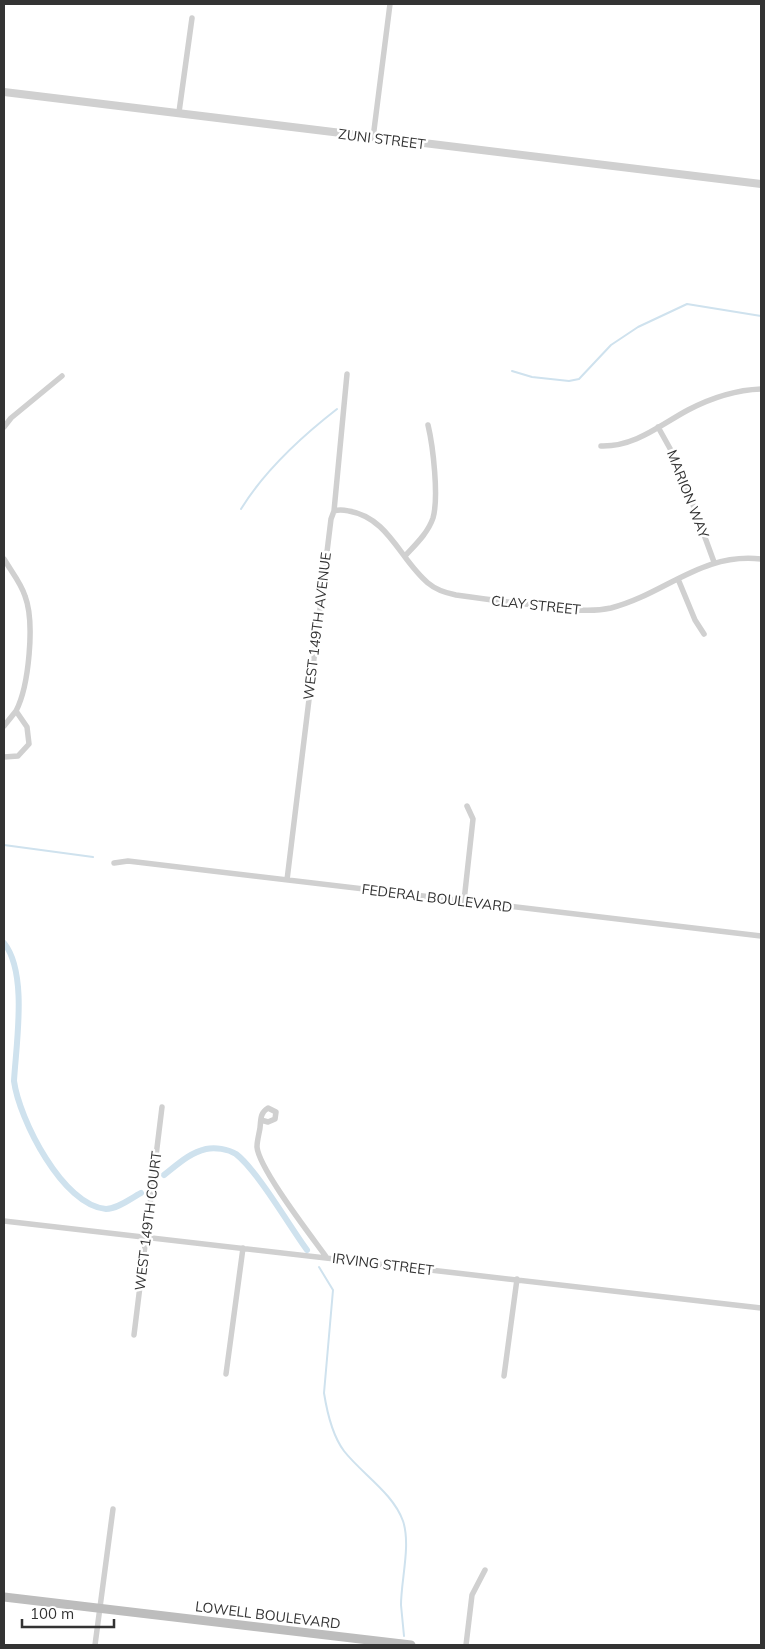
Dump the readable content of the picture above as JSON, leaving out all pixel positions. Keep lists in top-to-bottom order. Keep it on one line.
{"streets":{"main road":["LOWELL BOULEVARD"],"street":["ZUNI STREET","MARION WAY","CLAY STREET","WEST 149TH AVENUE","FEDERAL BOULEVARD","WEST 149TH COURT","IRVING STREET"]},"crossings":[["MARION WAY","CLAY STREET"],["CLAY STREET","WEST 149TH AVENUE"],["WEST 149TH AVENUE","FEDERAL BOULEVARD"],["WEST 149TH COURT","IRVING STREET"]],"scale_bar":"100 m"}
